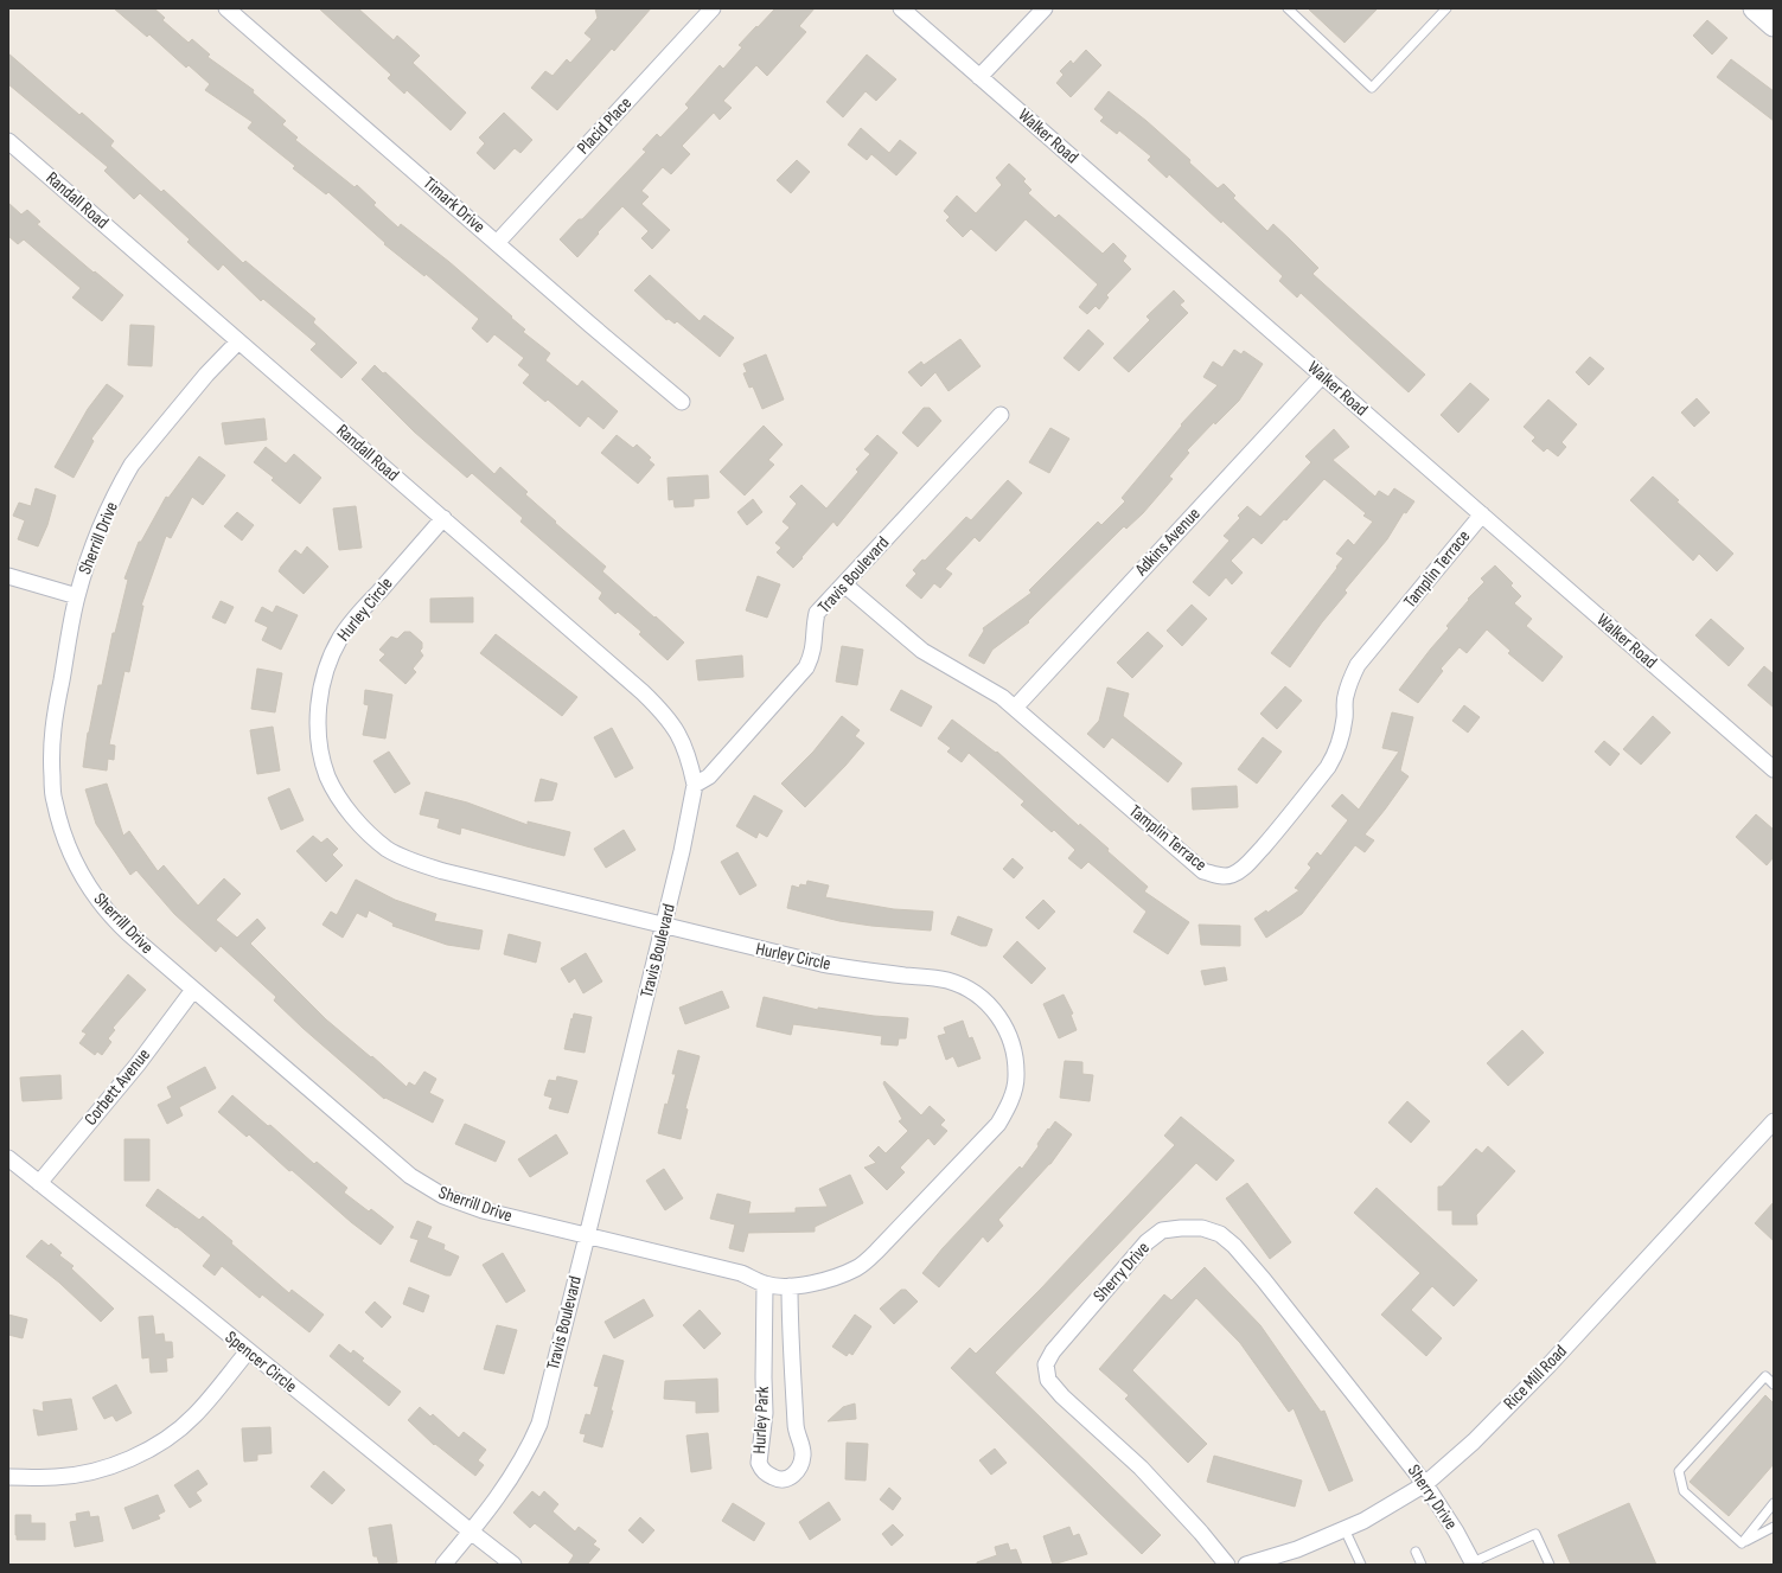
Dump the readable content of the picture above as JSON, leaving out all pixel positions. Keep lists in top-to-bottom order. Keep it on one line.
{"streets":{"street":["Placid Place","Walker Road","Randall Road","Timark Drive","Sherrill Drive","Adkins Avenue","Tamplin Terrace","Travis Boulevard","Hurley Circle","Corbett Avenue","Sherry Drive","Spencer Circle","Rice Mill Road","Hurley Park"]},"crossings":[["Placid Place","Timark Drive"],["Walker Road","Adkins Avenue"],["Walker Road","Tamplin Terrace"],["Randall Road","Sherrill Drive"],["Randall Road","Travis Boulevard"],["Randall Road","Hurley Circle"],["Sherrill Drive","Travis Boulevard"],["Sherrill Drive","Hurley Circle"],["Sherrill Drive","Corbett Avenue"],["Adkins Avenue","Tamplin Terrace"],["Tamplin Terrace","Travis Boulevard"],["Travis Boulevard","Hurley Circle"],["Travis Boulevard","Spencer Circle"],["Hurley Circle","Hurley Park"],["Corbett Avenue","Spencer Circle"],["Sherry Drive","Rice Mill Road"]]}
